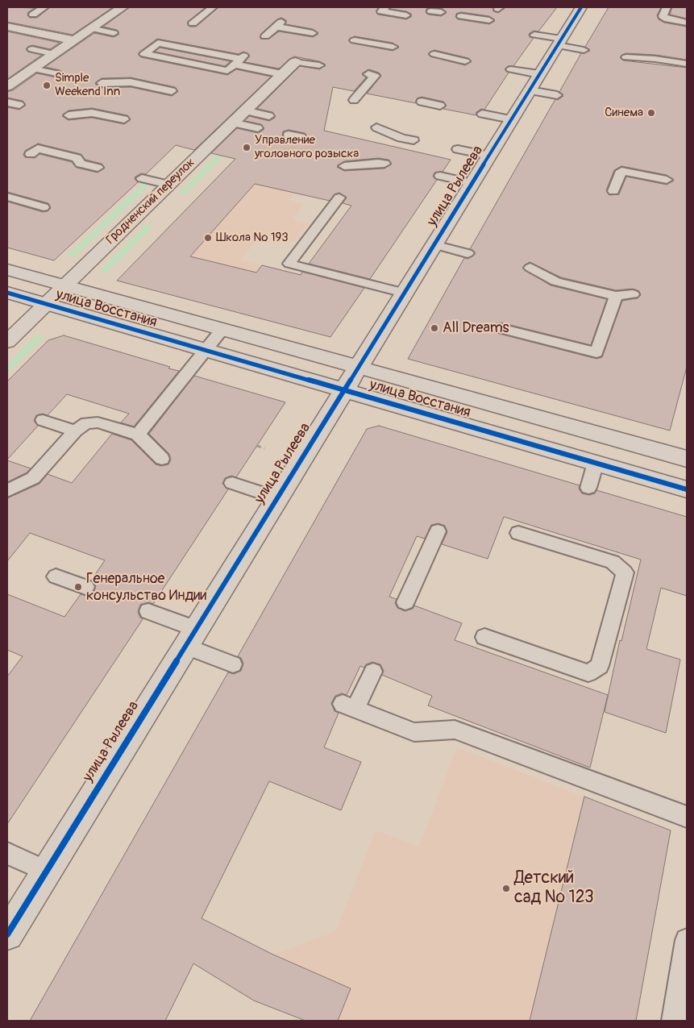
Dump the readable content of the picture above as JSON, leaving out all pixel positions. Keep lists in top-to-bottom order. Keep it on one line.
{"streets":{"street":["улица Рылеева","Гродненский переулок","улица Восстания"]},"crossings":[["улица Рылеева","улица Восстания"],["Гродненский переулок","улица Восстания"]],"places":["Simple Weekend Inn","Синема","Управление уголовного розыска","Школа № 193","All Dreams","Генеральное консульство Индии","Детский сад № 123"]}
